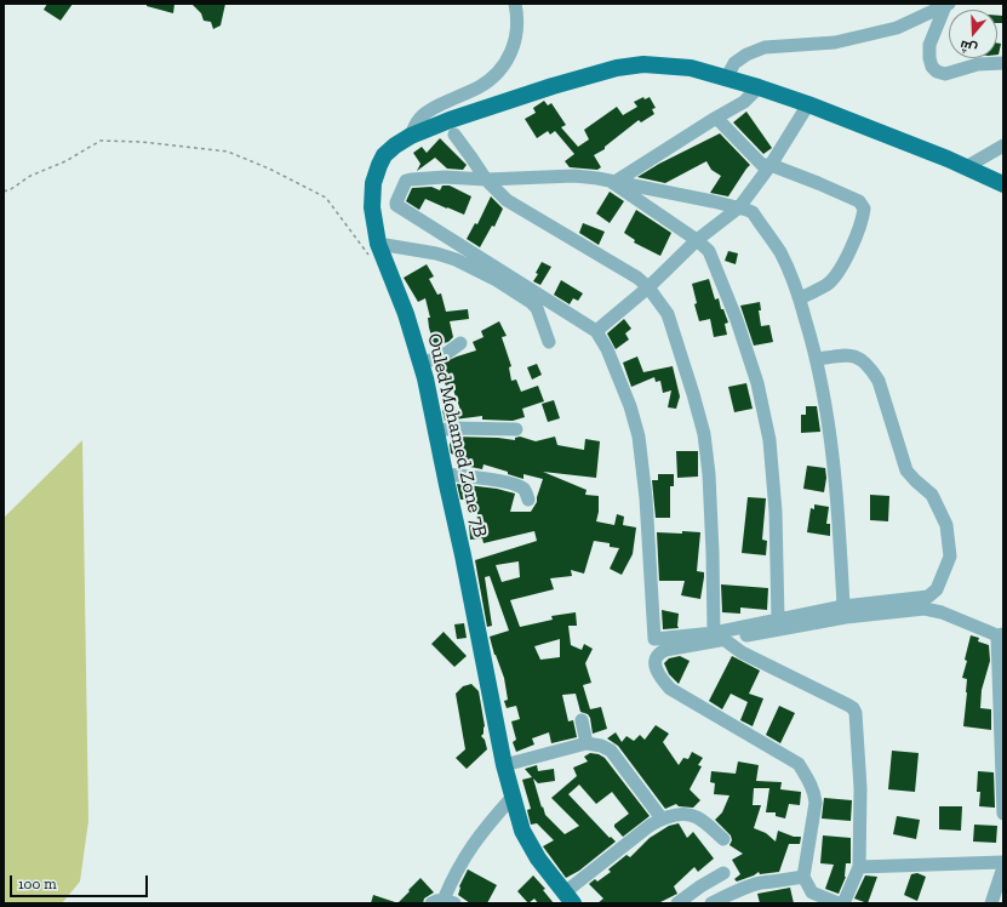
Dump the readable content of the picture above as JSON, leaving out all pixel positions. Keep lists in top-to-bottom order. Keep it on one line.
{"streets":{"main road":["Ouled Mohamed Zone 7B"]},"scale_bar":"100 m","north":"bottom"}
